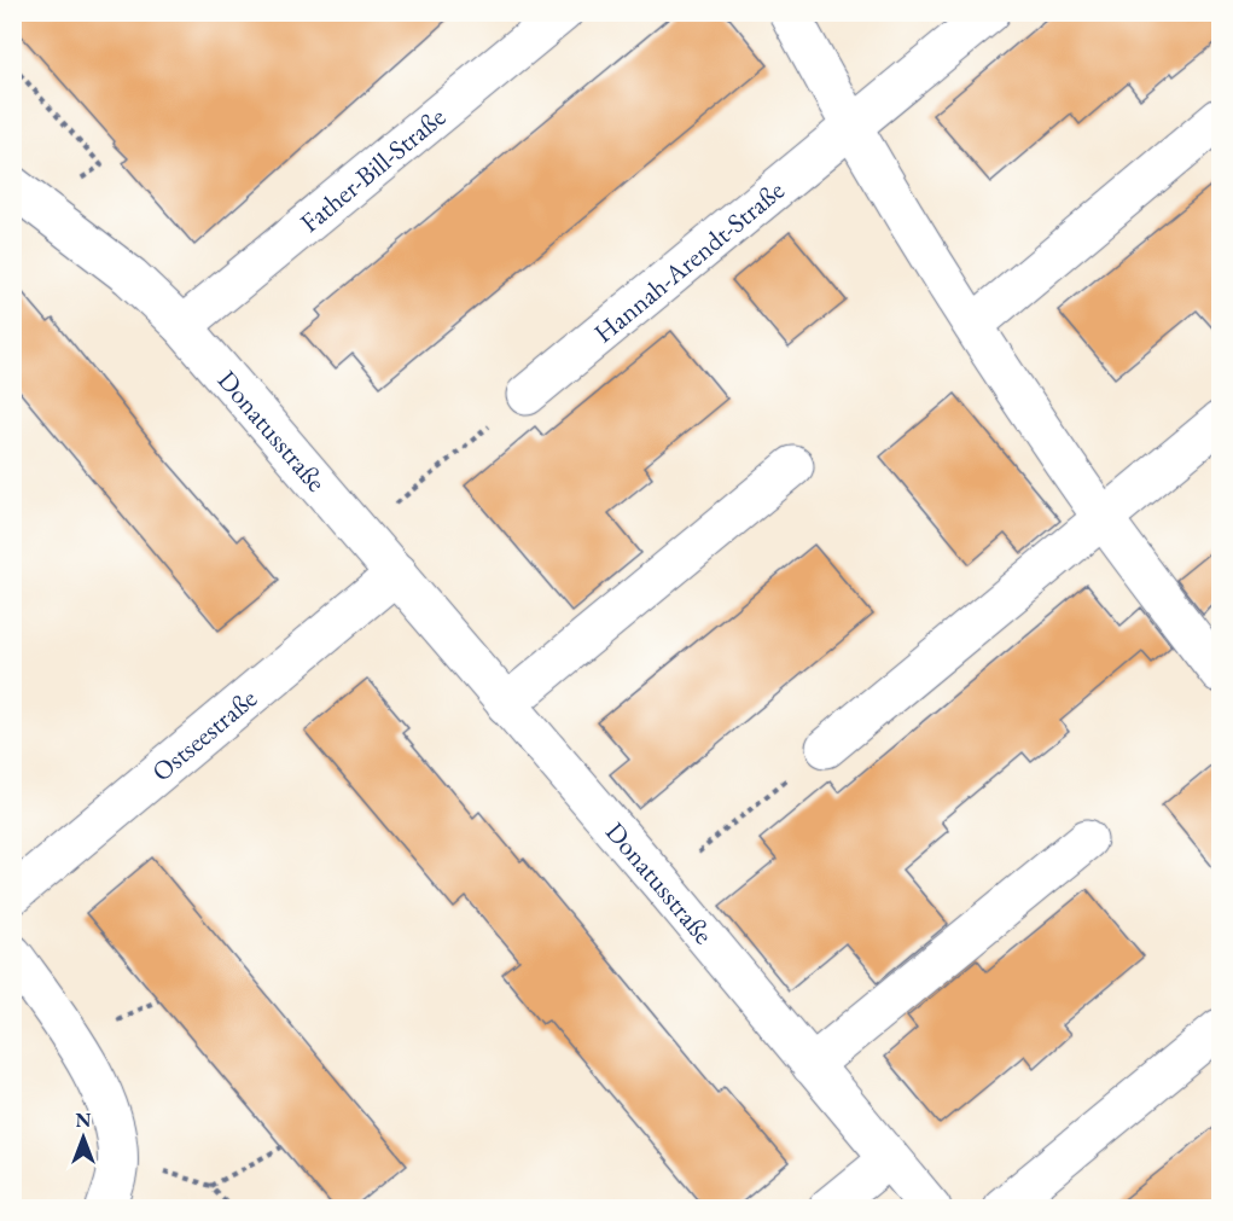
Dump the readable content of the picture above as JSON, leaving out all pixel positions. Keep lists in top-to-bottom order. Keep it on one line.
{"streets":{"street":["Father-Bill-Straße","Hannah-Arendt-Straße","Donatusstraße","Ostseestraße"]},"crossings":[["Father-Bill-Straße","Donatusstraße"],["Donatusstraße","Ostseestraße"]],"north":"top"}
